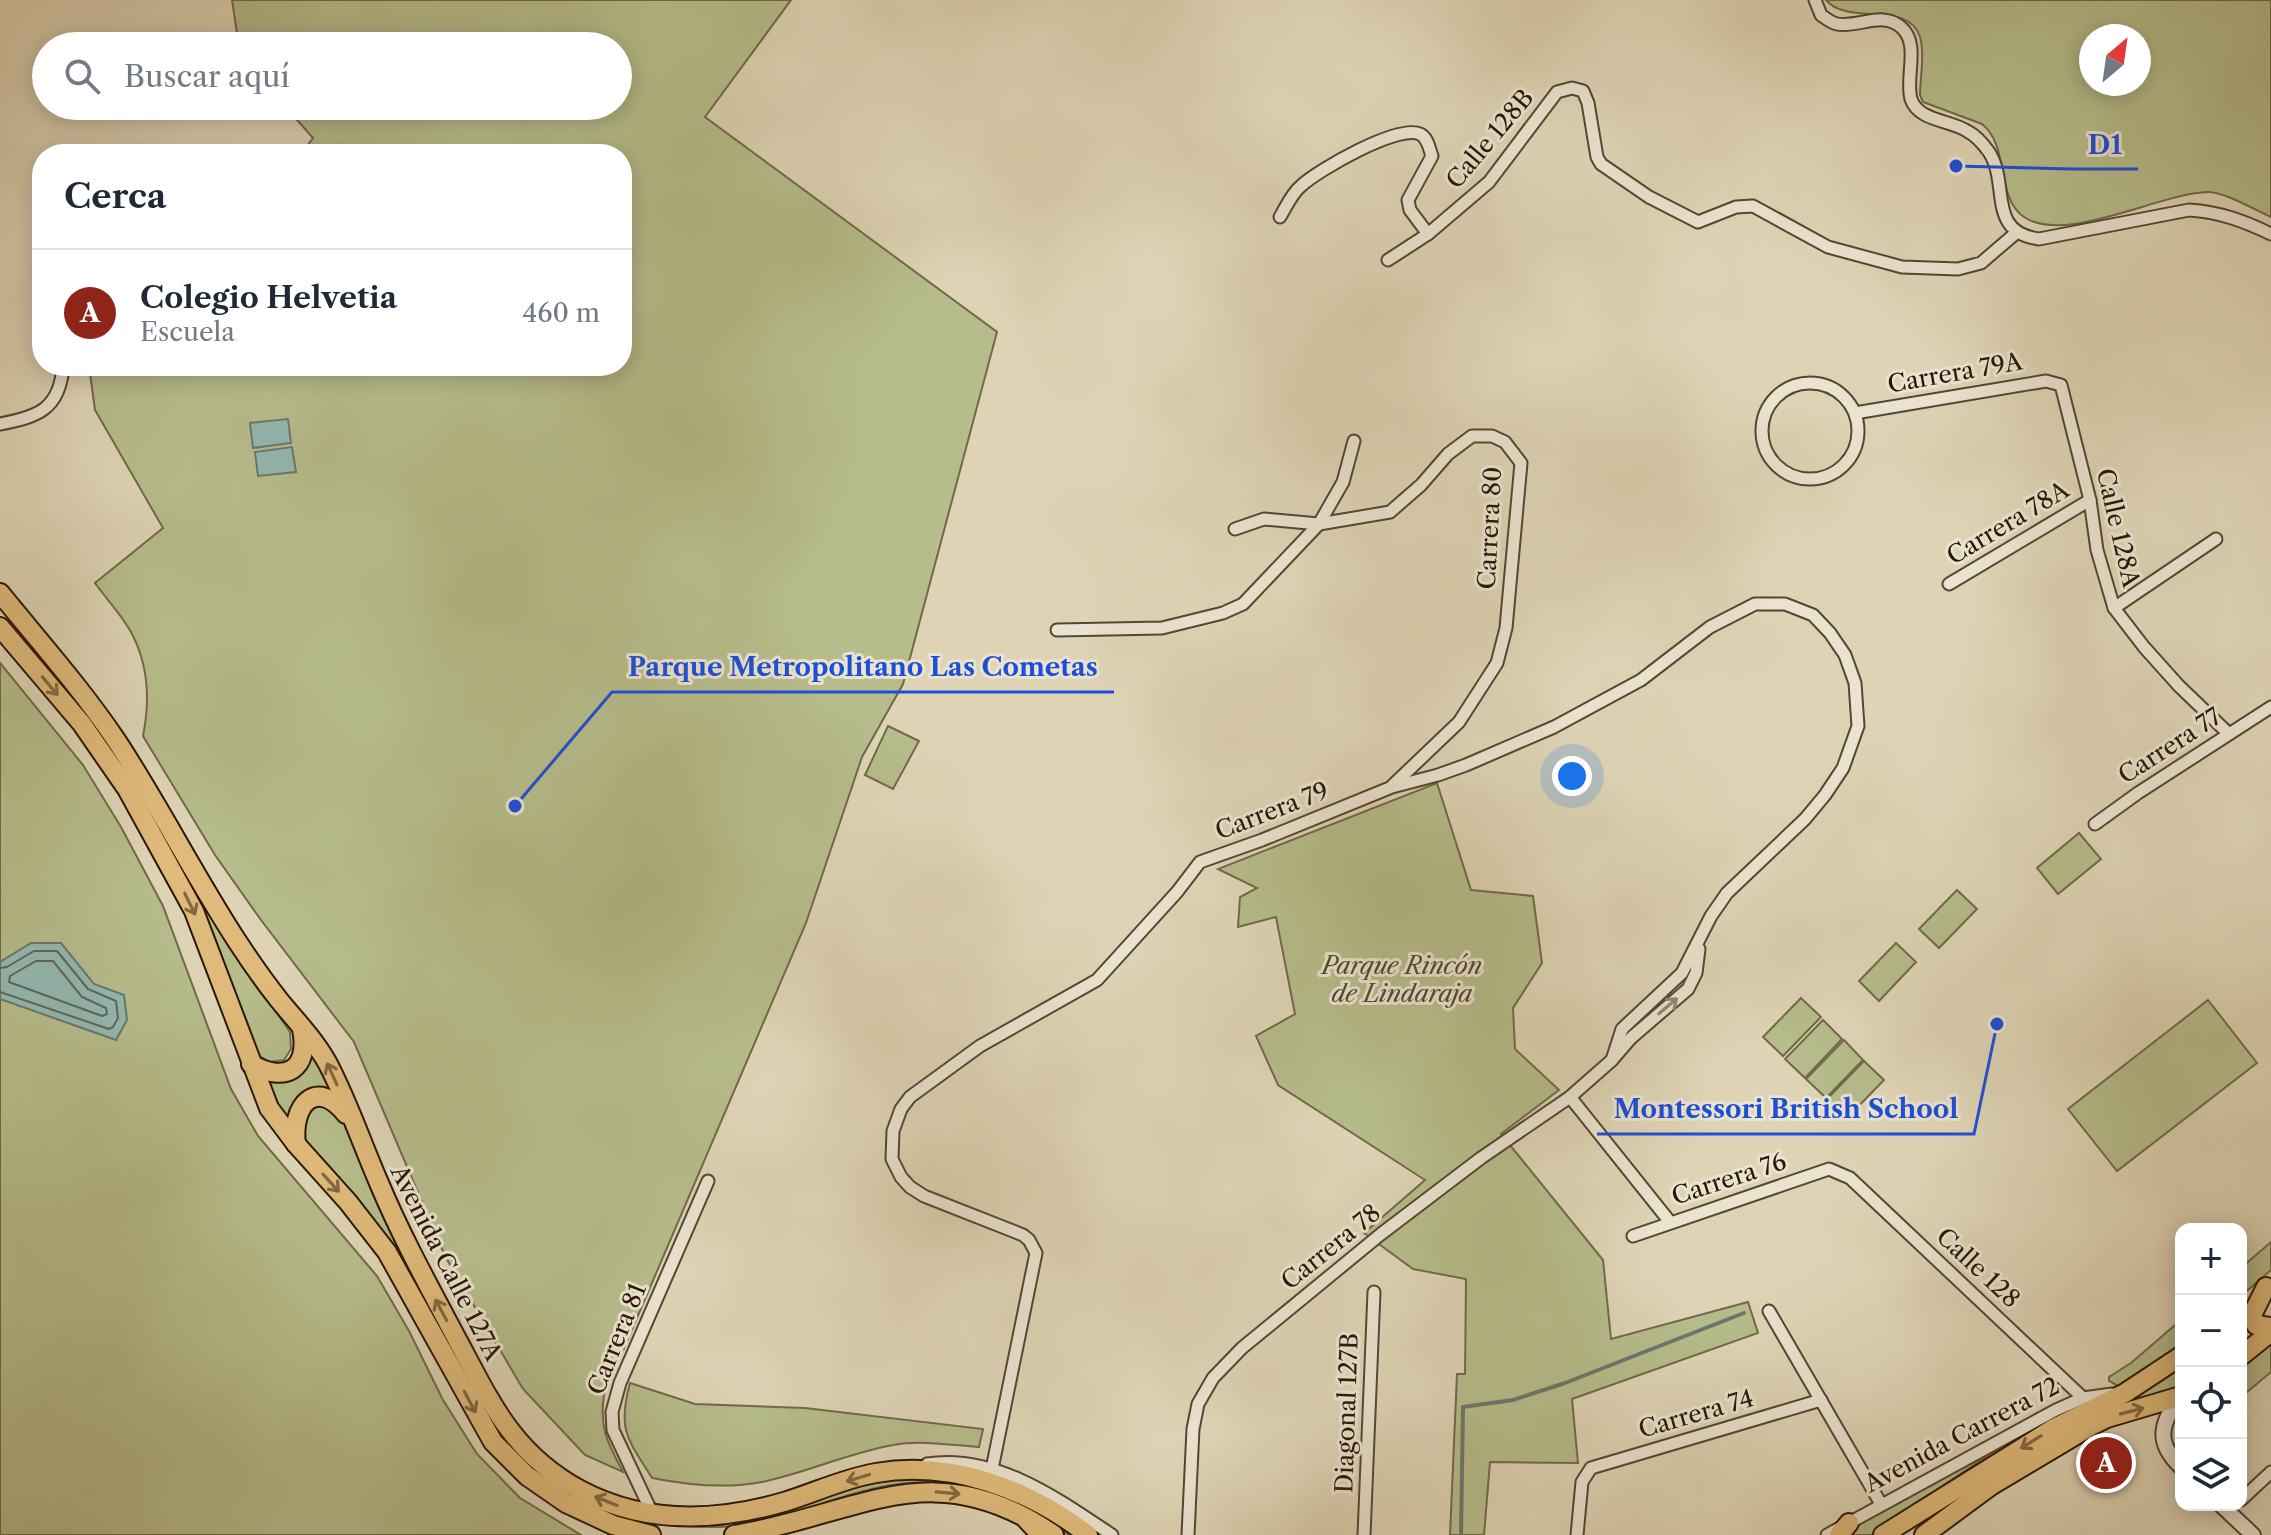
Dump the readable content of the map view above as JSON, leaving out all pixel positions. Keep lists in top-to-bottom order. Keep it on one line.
{"streets":{"main road":["Avenida Calle 127A","Avenida Carrera 72"],"street":["Calle 128B","Carrera 79A","Carrera 78A","Carrera 80","Calle 128A","Carrera 77","Carrera 79","Carrera 76","Carrera 78","Calle 128","Carrera 81","Diagonal 127B","Carrera 74"]},"crossings":[["Carrera 79A","Calle 128A"],["Carrera 78A","Calle 128A"],["Carrera 80","Carrera 79"],["Calle 128A","Carrera 77"],["Carrera 79","Carrera 78"],["Carrera 76","Calle 128"],["Avenida Calle 127A","Carrera 81"],["Calle 128","Avenida Carrera 72"]],"parks":["Parque Rincón de Lindaraja"],"places":["D1","Parque Metropolitano Las Cometas","Montessori British School"],"north":"top right","page":{"search":"Buscar aquí","heading":"Cerca","list":[{"mark":"A","name":"Colegio Helvetia","note":"Escuela","value":"460 m"}],"map_buttons":["+","−"],"pins":"A"}}
